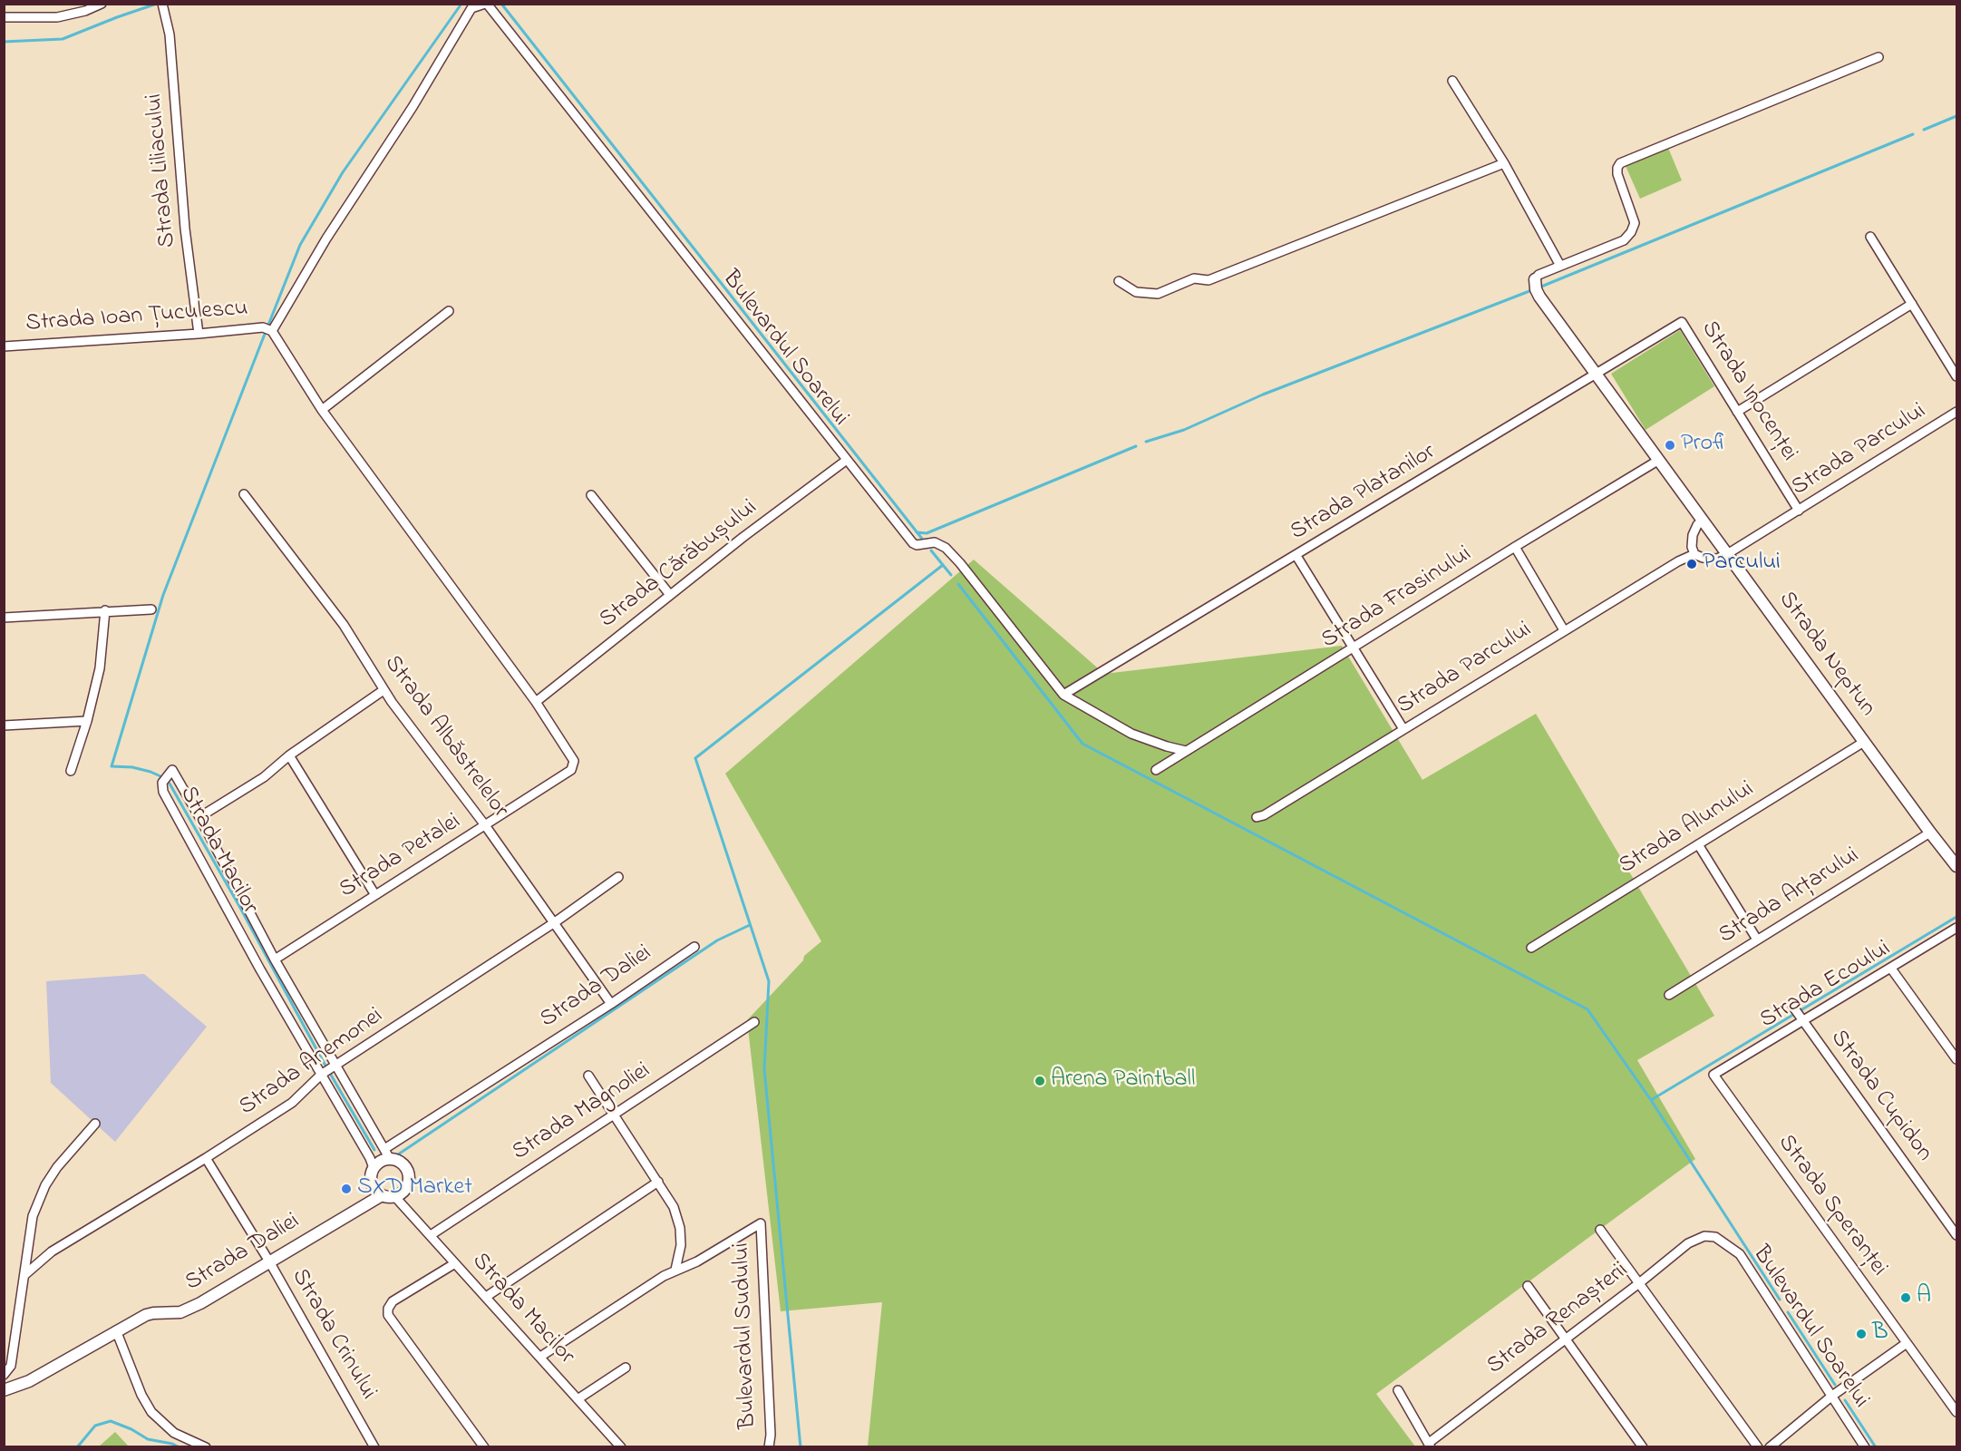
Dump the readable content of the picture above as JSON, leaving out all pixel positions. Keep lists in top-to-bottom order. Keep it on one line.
{"streets":{"street":["Strada Liliacului","Strada Ioan Țuculescu","Bulevardul Soarelui","Strada Inocenței","Strada Parcului","Strada Platanilor","Strada Cărăbușului","Strada Frasinului","Strada Neptun","Strada Albăstrelelor","Strada Alunului","Strada Macilor","Strada Petalei","Strada Arțarului","Strada Ecoului","Strada Daliei","Strada Anemonei","Strada Cupidon","Strada Magnoliei","Strada Speranței","Strada Renașterii","Strada Crinului","Bulevardul Sudului"]},"crossings":[["Strada Liliacului","Strada Ioan Țuculescu"],["Bulevardul Soarelui","Strada Platanilor"],["Bulevardul Soarelui","Strada Cărăbușului"],["Bulevardul Soarelui","Strada Renașterii"],["Strada Inocenței","Strada Parcului"],["Strada Inocenței","Strada Platanilor"],["Strada Parcului","Strada Neptun"],["Strada Platanilor","Strada Neptun"],["Strada Cărăbușului","Strada Petalei"],["Strada Frasinului","Strada Neptun"],["Strada Neptun","Strada Alunului"],["Strada Neptun","Strada Arțarului"],["Strada Albăstrelelor","Strada Petalei"],["Strada Albăstrelelor","Strada Daliei"],["Strada Albăstrelelor","Strada Anemonei"],["Strada Macilor","Strada Petalei"],["Strada Macilor","Strada Daliei"],["Strada Macilor","Strada Anemonei"],["Strada Macilor","Strada Magnoliei"],["Strada Ecoului","Strada Cupidon"],["Strada Ecoului","Strada Speranței"],["Strada Daliei","Strada Crinului"],["Strada Anemonei","Strada Crinului"]],"places":["Profi","Parcului","Arena Paintball","SXD Market","A","B"]}
